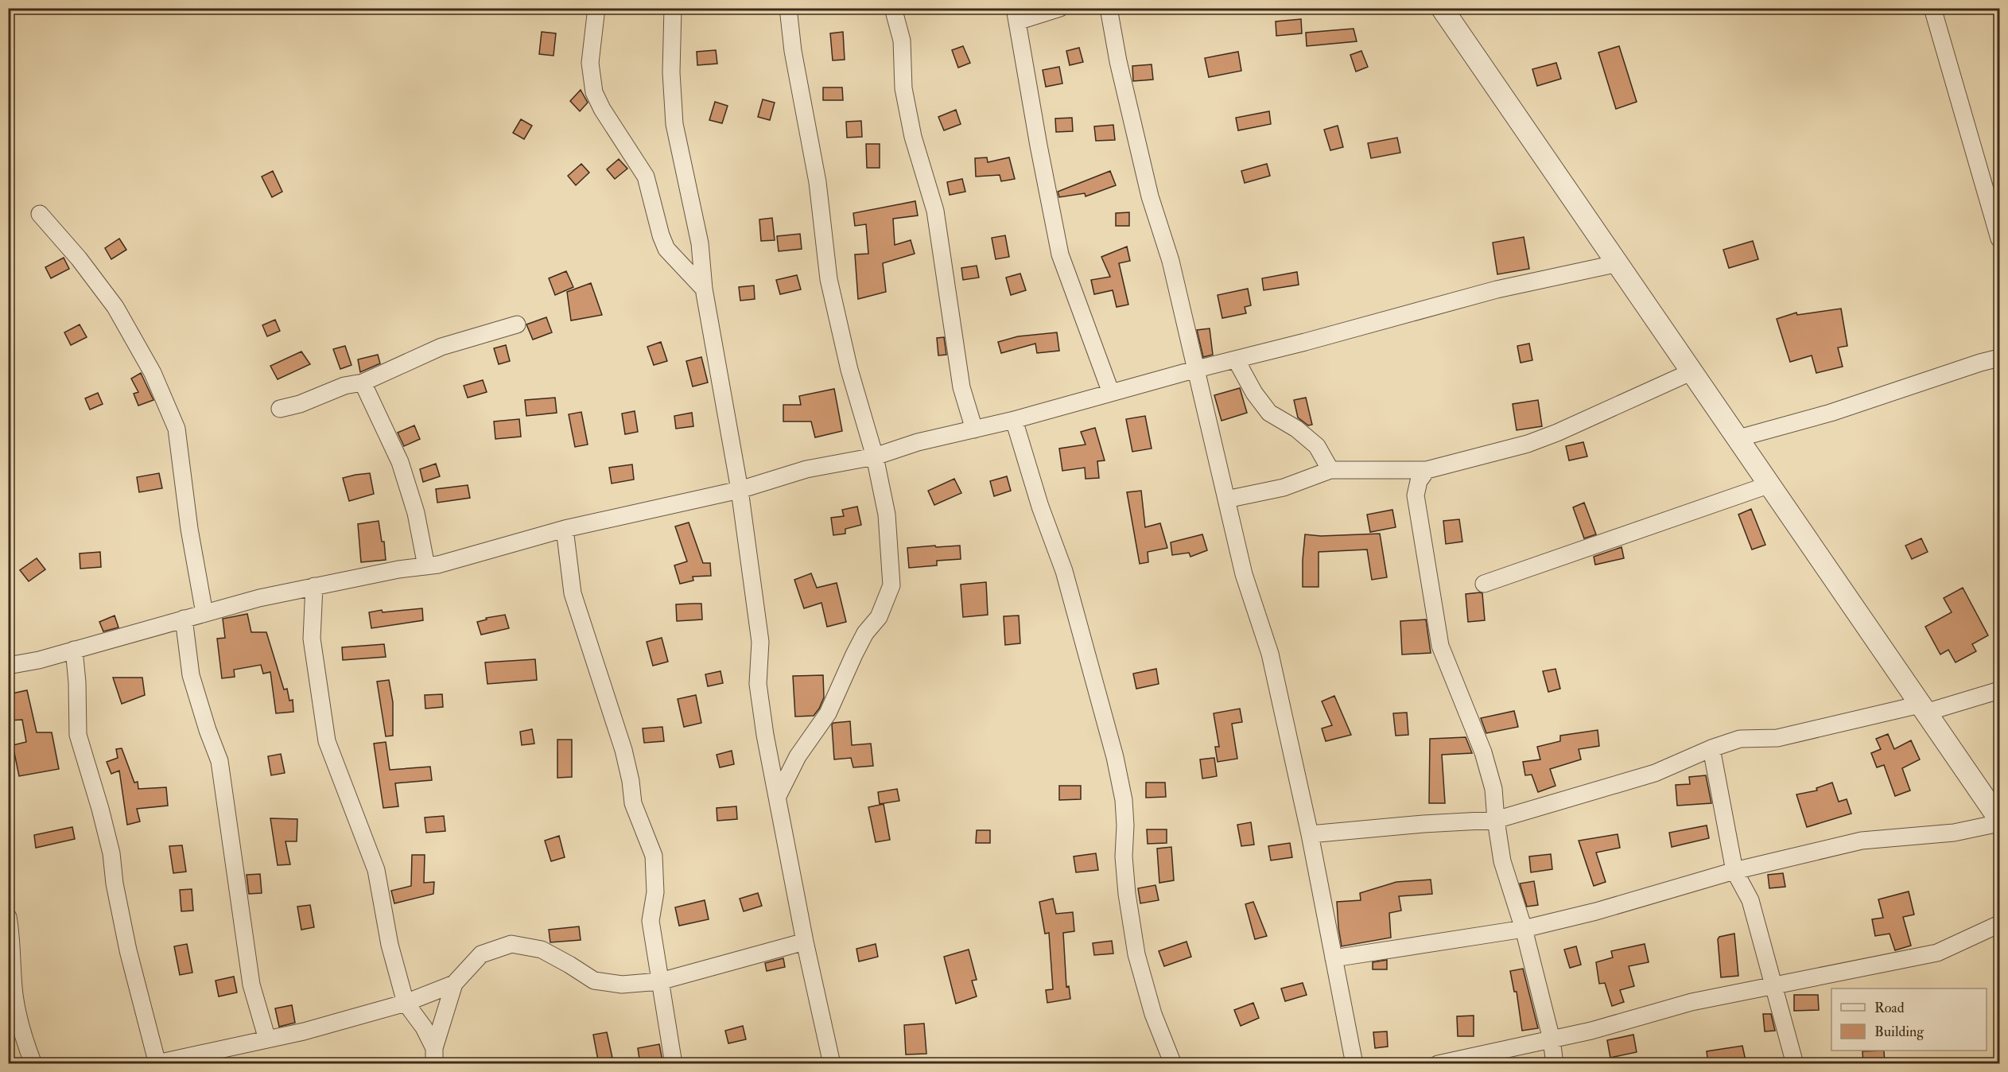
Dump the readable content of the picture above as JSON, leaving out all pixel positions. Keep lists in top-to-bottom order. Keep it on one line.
{"legend":["Road","Building"]}
